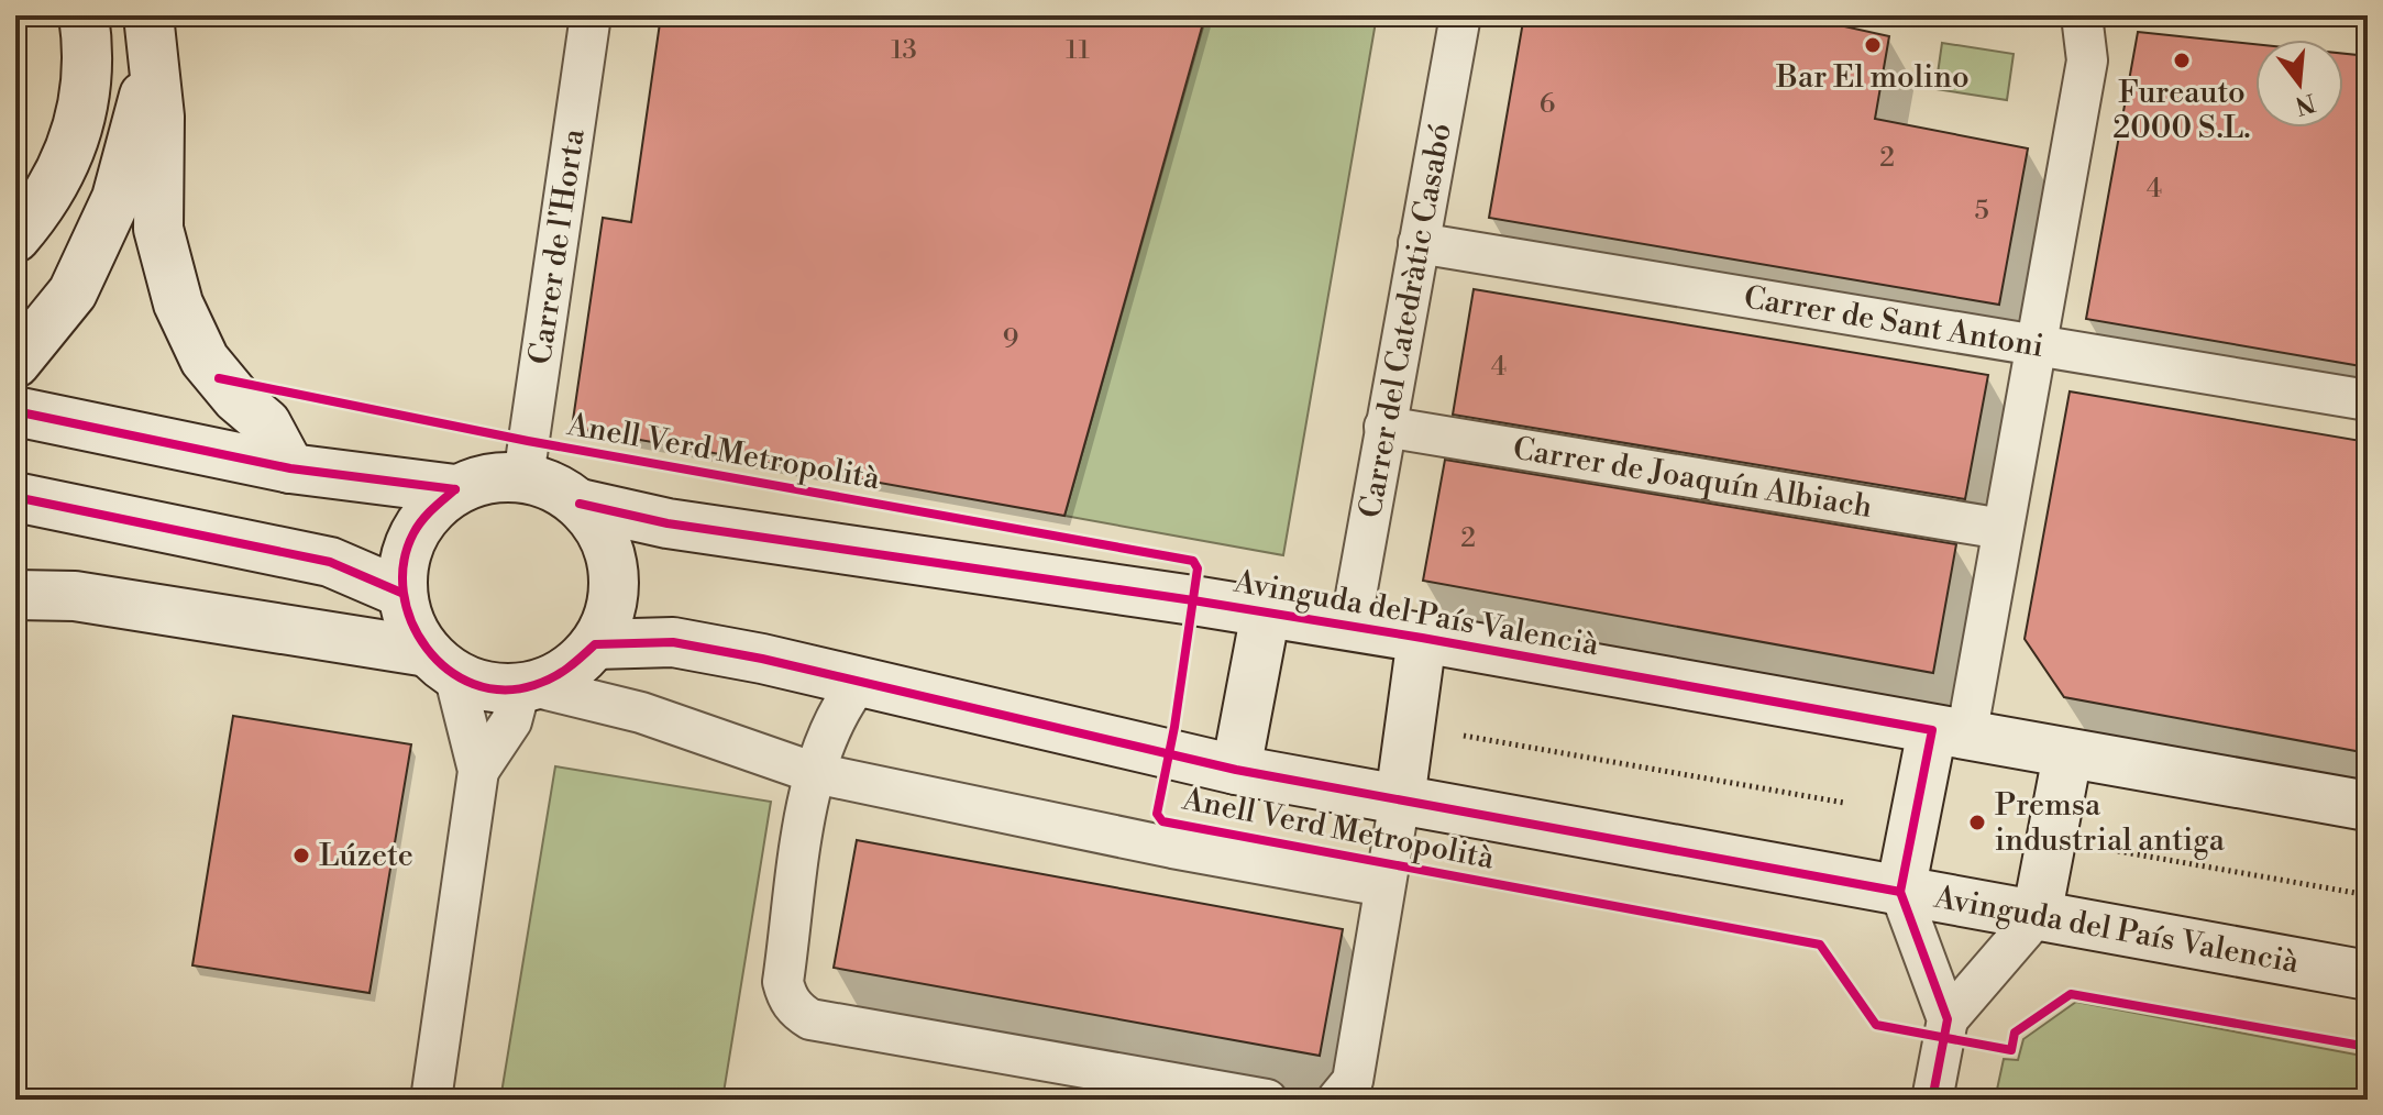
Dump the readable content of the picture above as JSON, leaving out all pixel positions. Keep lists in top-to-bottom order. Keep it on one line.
{"streets":{"street":["Carrer de l'Horta","Carrer del Catedràtic Casabó","Carrer de Sant Antoni","Carrer de Joaquín Albiach","Avinguda del País Valencià"],"cycle path":["Anell Verd Metropolità"]},"crossings":[["Carrer de l'Horta","Avinguda del País Valencià"],["Carrer del Catedràtic Casabó","Carrer de Sant Antoni"],["Carrer del Catedràtic Casabó","Carrer de Joaquín Albiach"],["Carrer del Catedràtic Casabó","Avinguda del País Valencià"]],"places":["Bar El molino","Fureauto 2000 S.L.","Premsa industrial antiga","Lúzete"],"house_numbers":["13","11","6","2","4","5","9","4","2"],"north":"bottom"}
